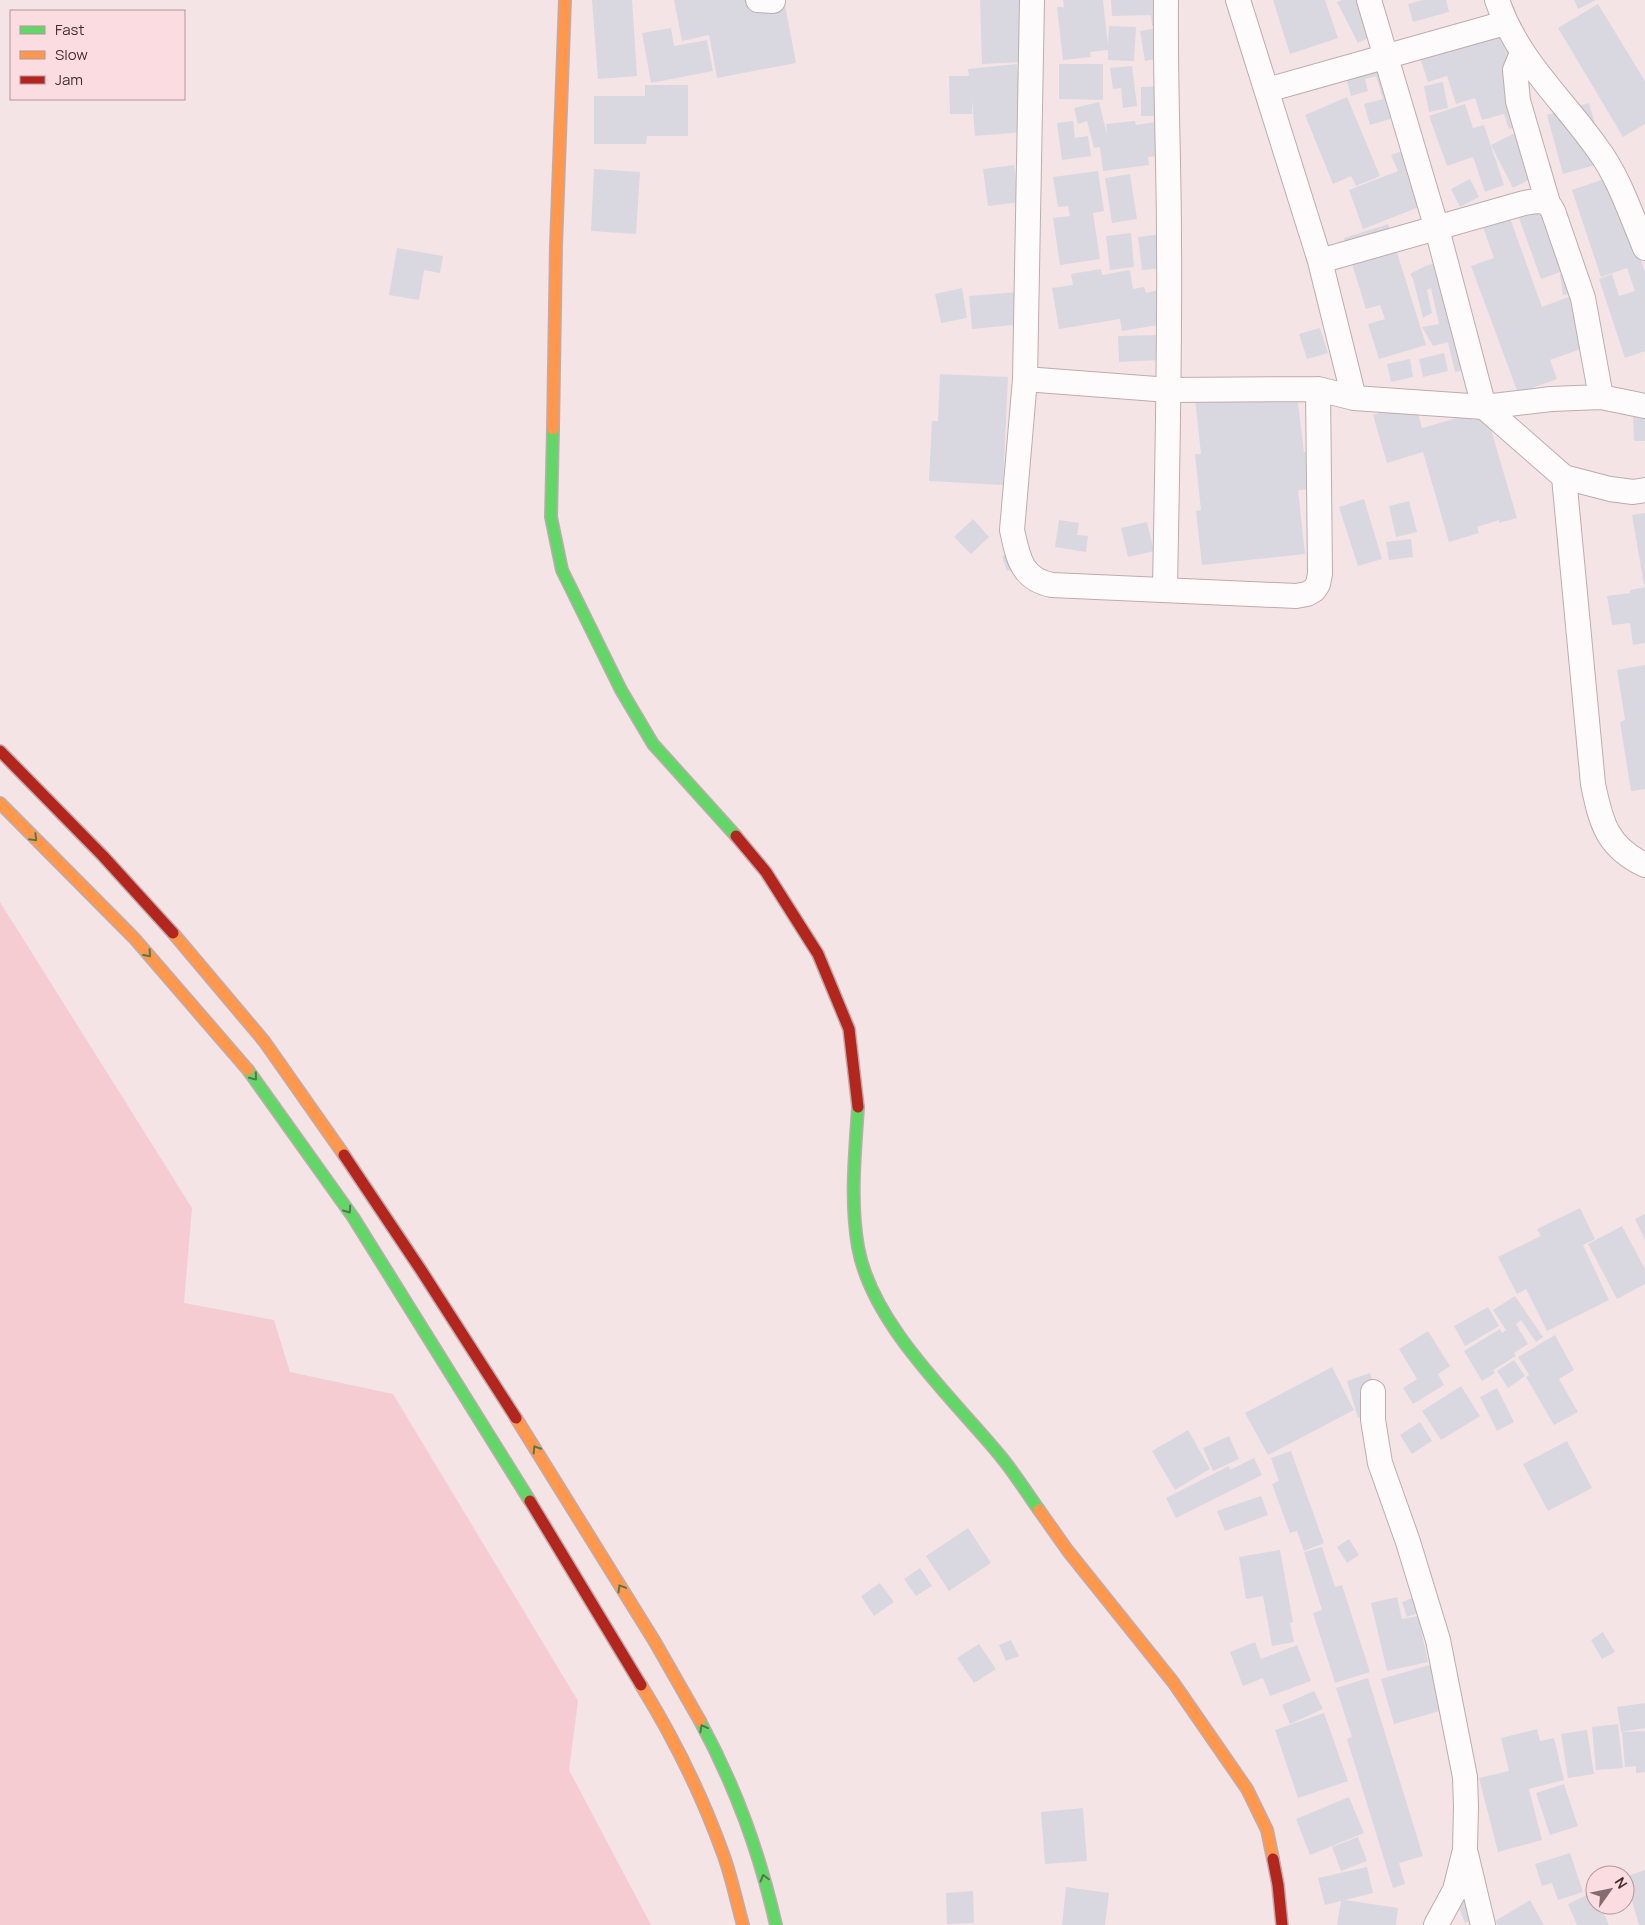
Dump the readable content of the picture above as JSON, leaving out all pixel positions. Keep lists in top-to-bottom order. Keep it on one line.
{"legend":["Fast","Slow","Jam"],"north":"top right"}
